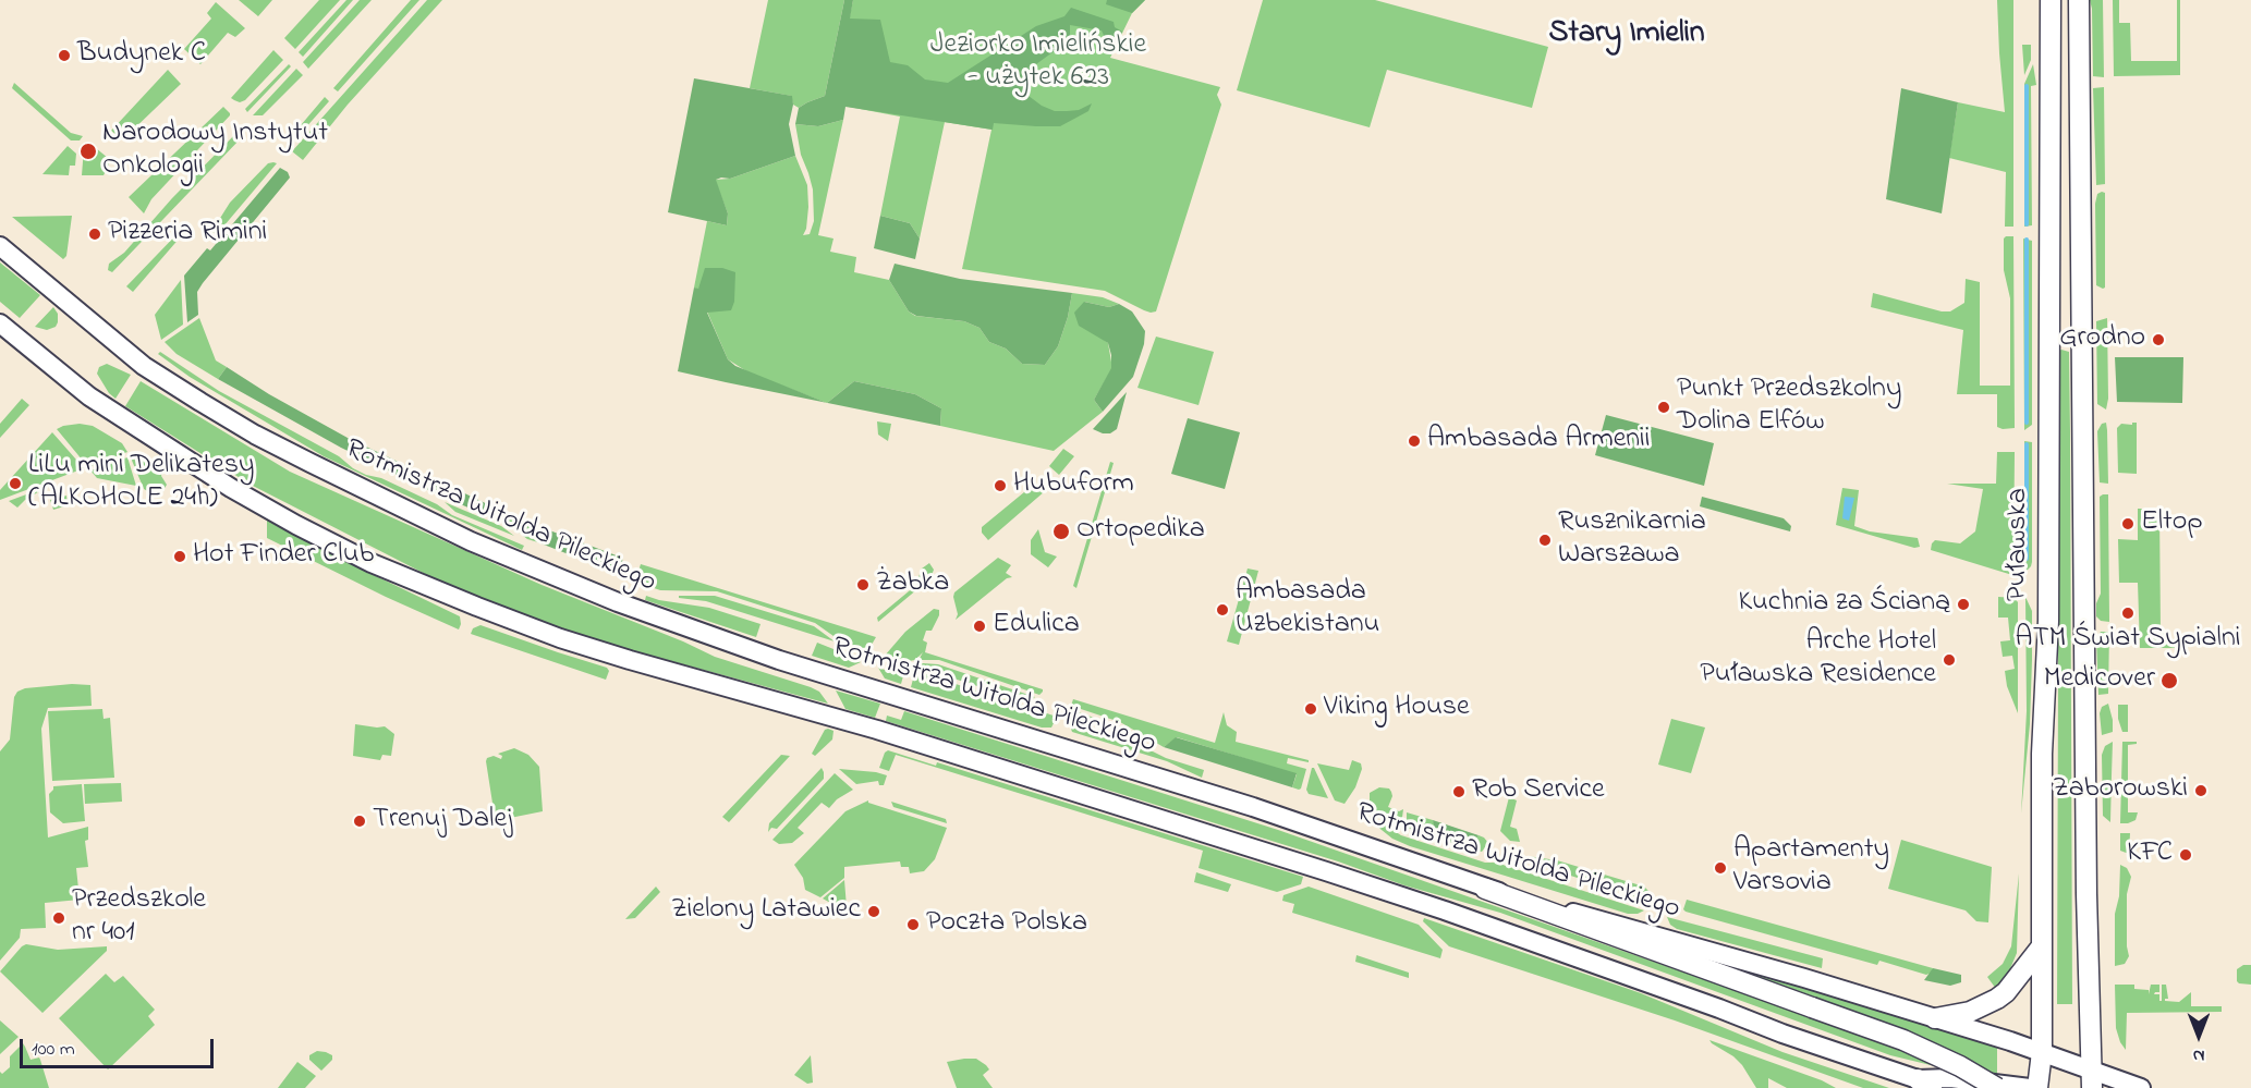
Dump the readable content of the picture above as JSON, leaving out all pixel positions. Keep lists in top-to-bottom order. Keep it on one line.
{"streets":{"main road":["Rotmistrza Witolda Pileckiego","Puławska"]},"crossings":[["Rotmistrza Witolda Pileckiego","Puławska"]],"districts":["Stary Imielin"],"parks":["Jeziorko Imielińskie - użytek 623"],"places":["Budynek C","Narodowy Instytut Onkologii","Pizzeria Rimini","Grodno","Punkt Przedszkolny Dolina Elfów","Ambasada Armenii","LiLu mini Delikatesy (ALKOHOLE 24h)","Hubuform","Eltop","Ortopedika","Rusznikarnia Warszawa","Hot Finder Club","Żabka","Kuchnia za Ścianą","Ambasada Uzbekistanu","ATM Świat Sypialni","Edulica","Arche Hotel Puławska Residence","Medicover","Viking House","Zaborowski","Rob Service","Trenuj Dalej","KFC","Apartamenty Varsovia","Zielony Latawiec","Przedszkole nr 401","Poczta Polska"],"scale_bar":"100 m","north":"bottom"}
